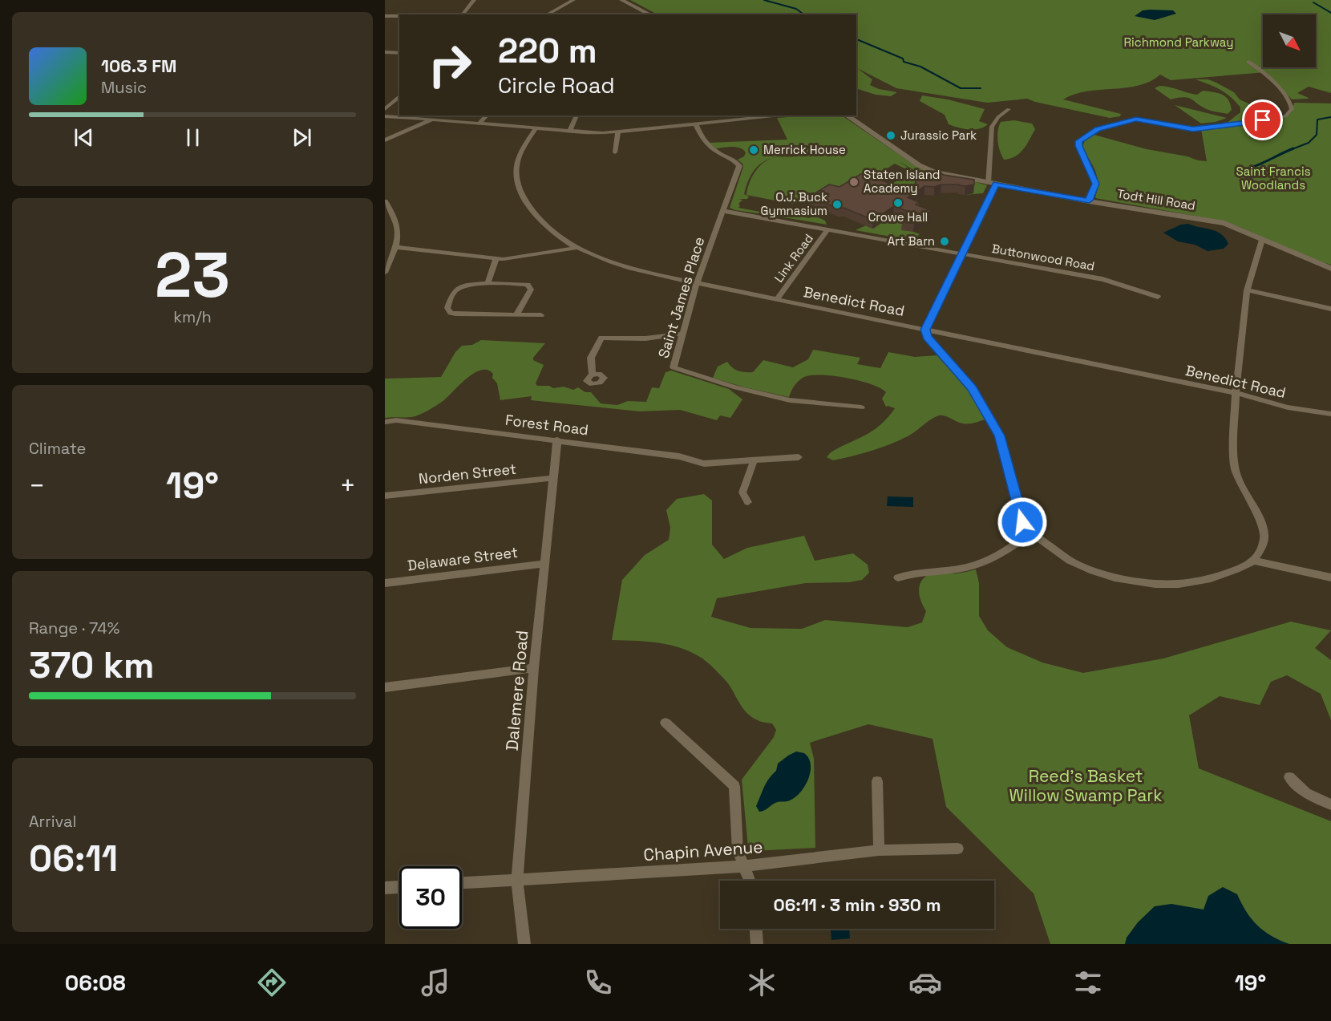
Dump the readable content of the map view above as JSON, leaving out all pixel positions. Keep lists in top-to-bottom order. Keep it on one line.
{"streets":{"street":["Todt Hill Road","Buttonwood Road","Link Road","Saint James Place","Benedict Road","Forest Road","Norden Street","Delaware Street","Dalemere Road","Chapin Avenue"]},"crossings":[["Buttonwood Road","Link Road"],["Buttonwood Road","Saint James Place"],["Link Road","Benedict Road"],["Saint James Place","Benedict Road"],["Forest Road","Dalemere Road"],["Norden Street","Dalemere Road"],["Delaware Street","Dalemere Road"],["Dalemere Road","Chapin Avenue"]],"parks":["Richmond Parkway","Saint Francis Woodlands","Reed's Basket Willow Swamp Park"],"places":["Jurassic Park","Merrick House","Staten Island Academy","Crowe Hall","O.J. Buck Gymnasium","Art Barn"],"north":"bottom right","page":{"turn":["220 m","Circle Road"],"song":["106.3 FM","Music"],"tile":[["23","km/h"],"Climate",["Range · 74%","370 km"],["Arrival","06:11"]],"heat":["−","19°","+"],"limit":"30","trip":"06:11 · 3 min · 930 m","tabs":["06:08","19°"]}}
